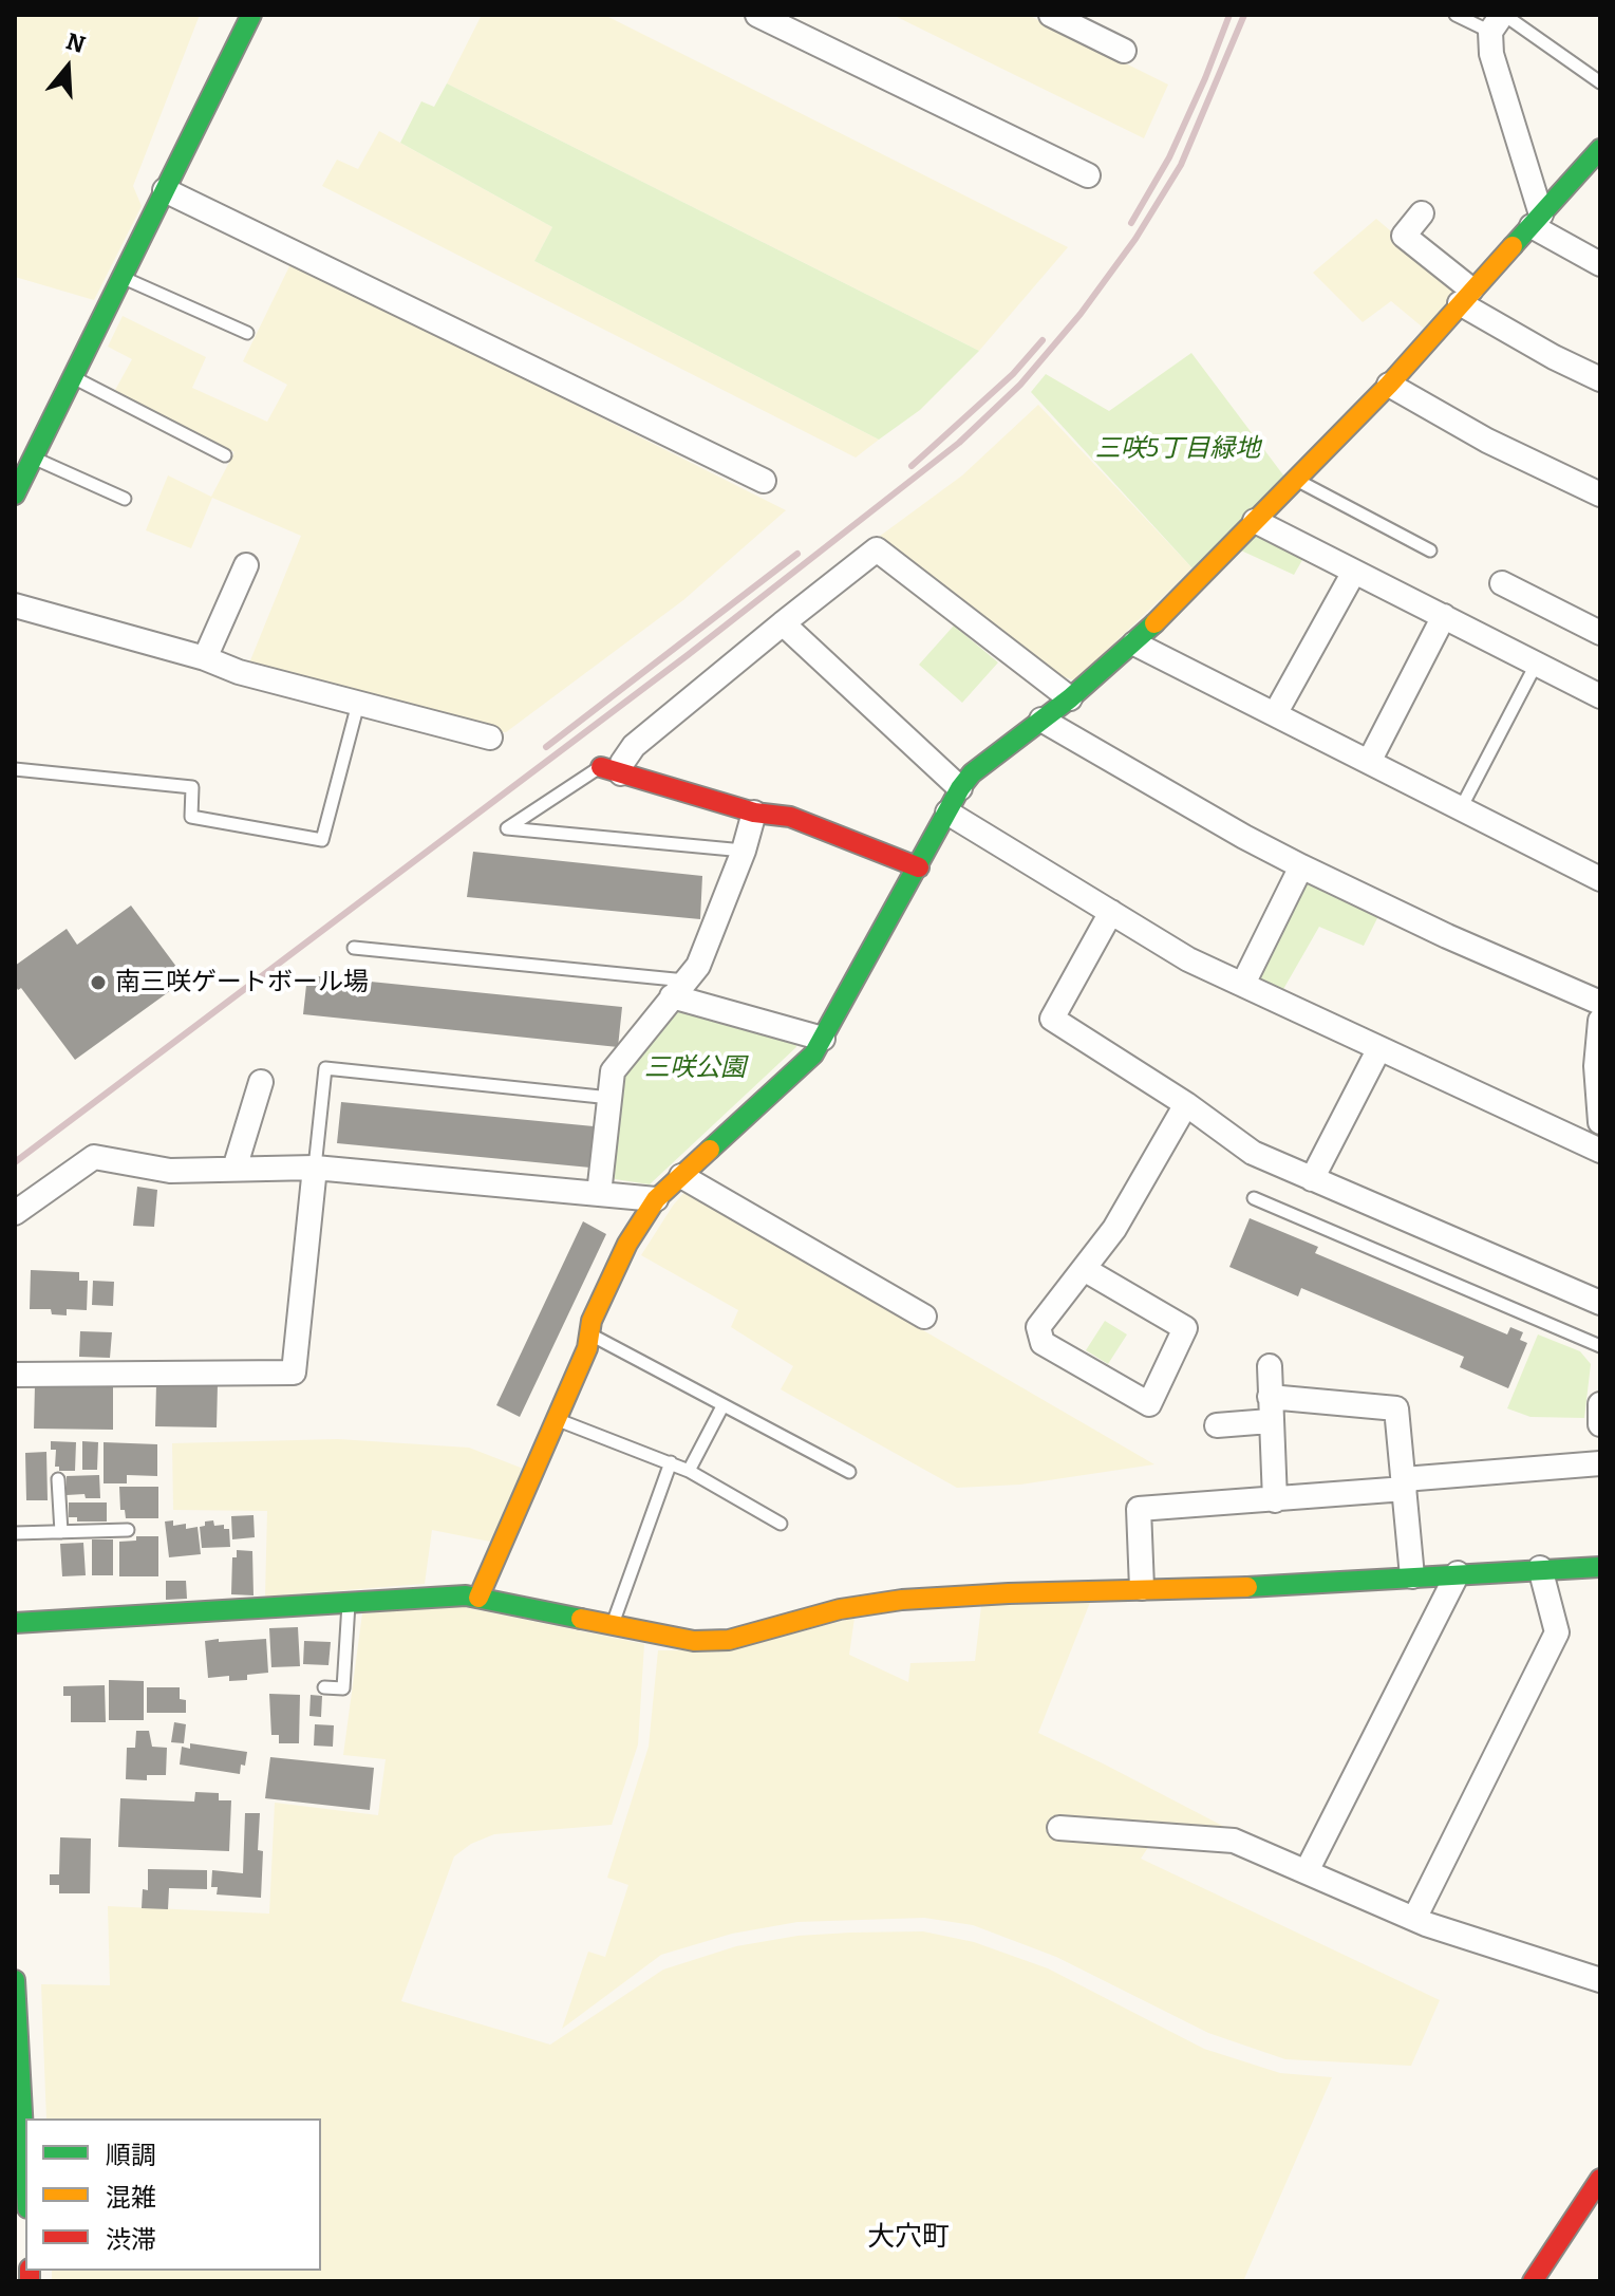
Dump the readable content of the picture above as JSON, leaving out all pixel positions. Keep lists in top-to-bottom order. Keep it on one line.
{"districts":["大穴町"],"parks":["三咲5丁目緑地","三咲公園"],"places":["南三咲ゲートボール場"],"legend":["順調","混雑","渋滞"],"north":"top"}
